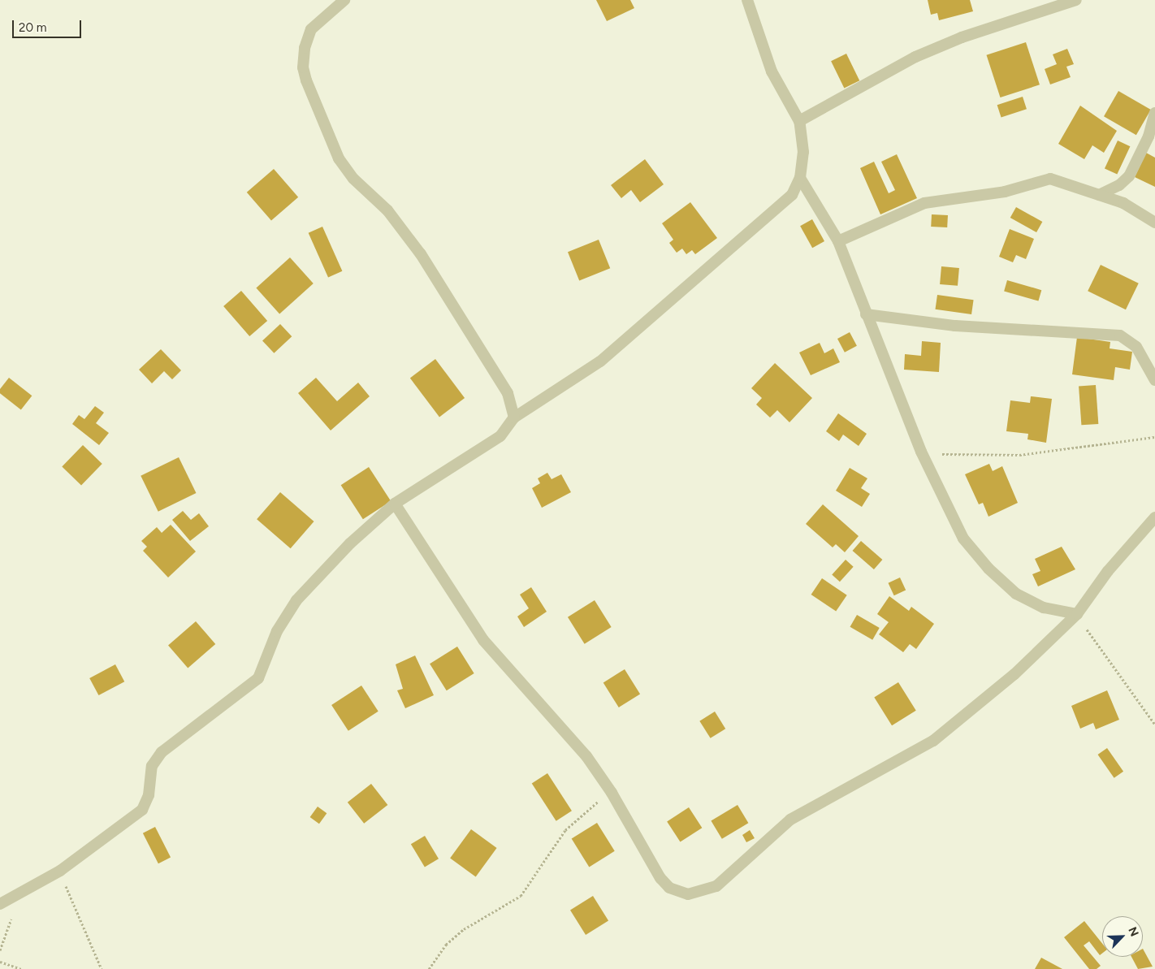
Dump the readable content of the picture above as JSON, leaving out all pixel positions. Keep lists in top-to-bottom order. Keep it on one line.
{"scale_bar":"20 m","north":"top right"}
